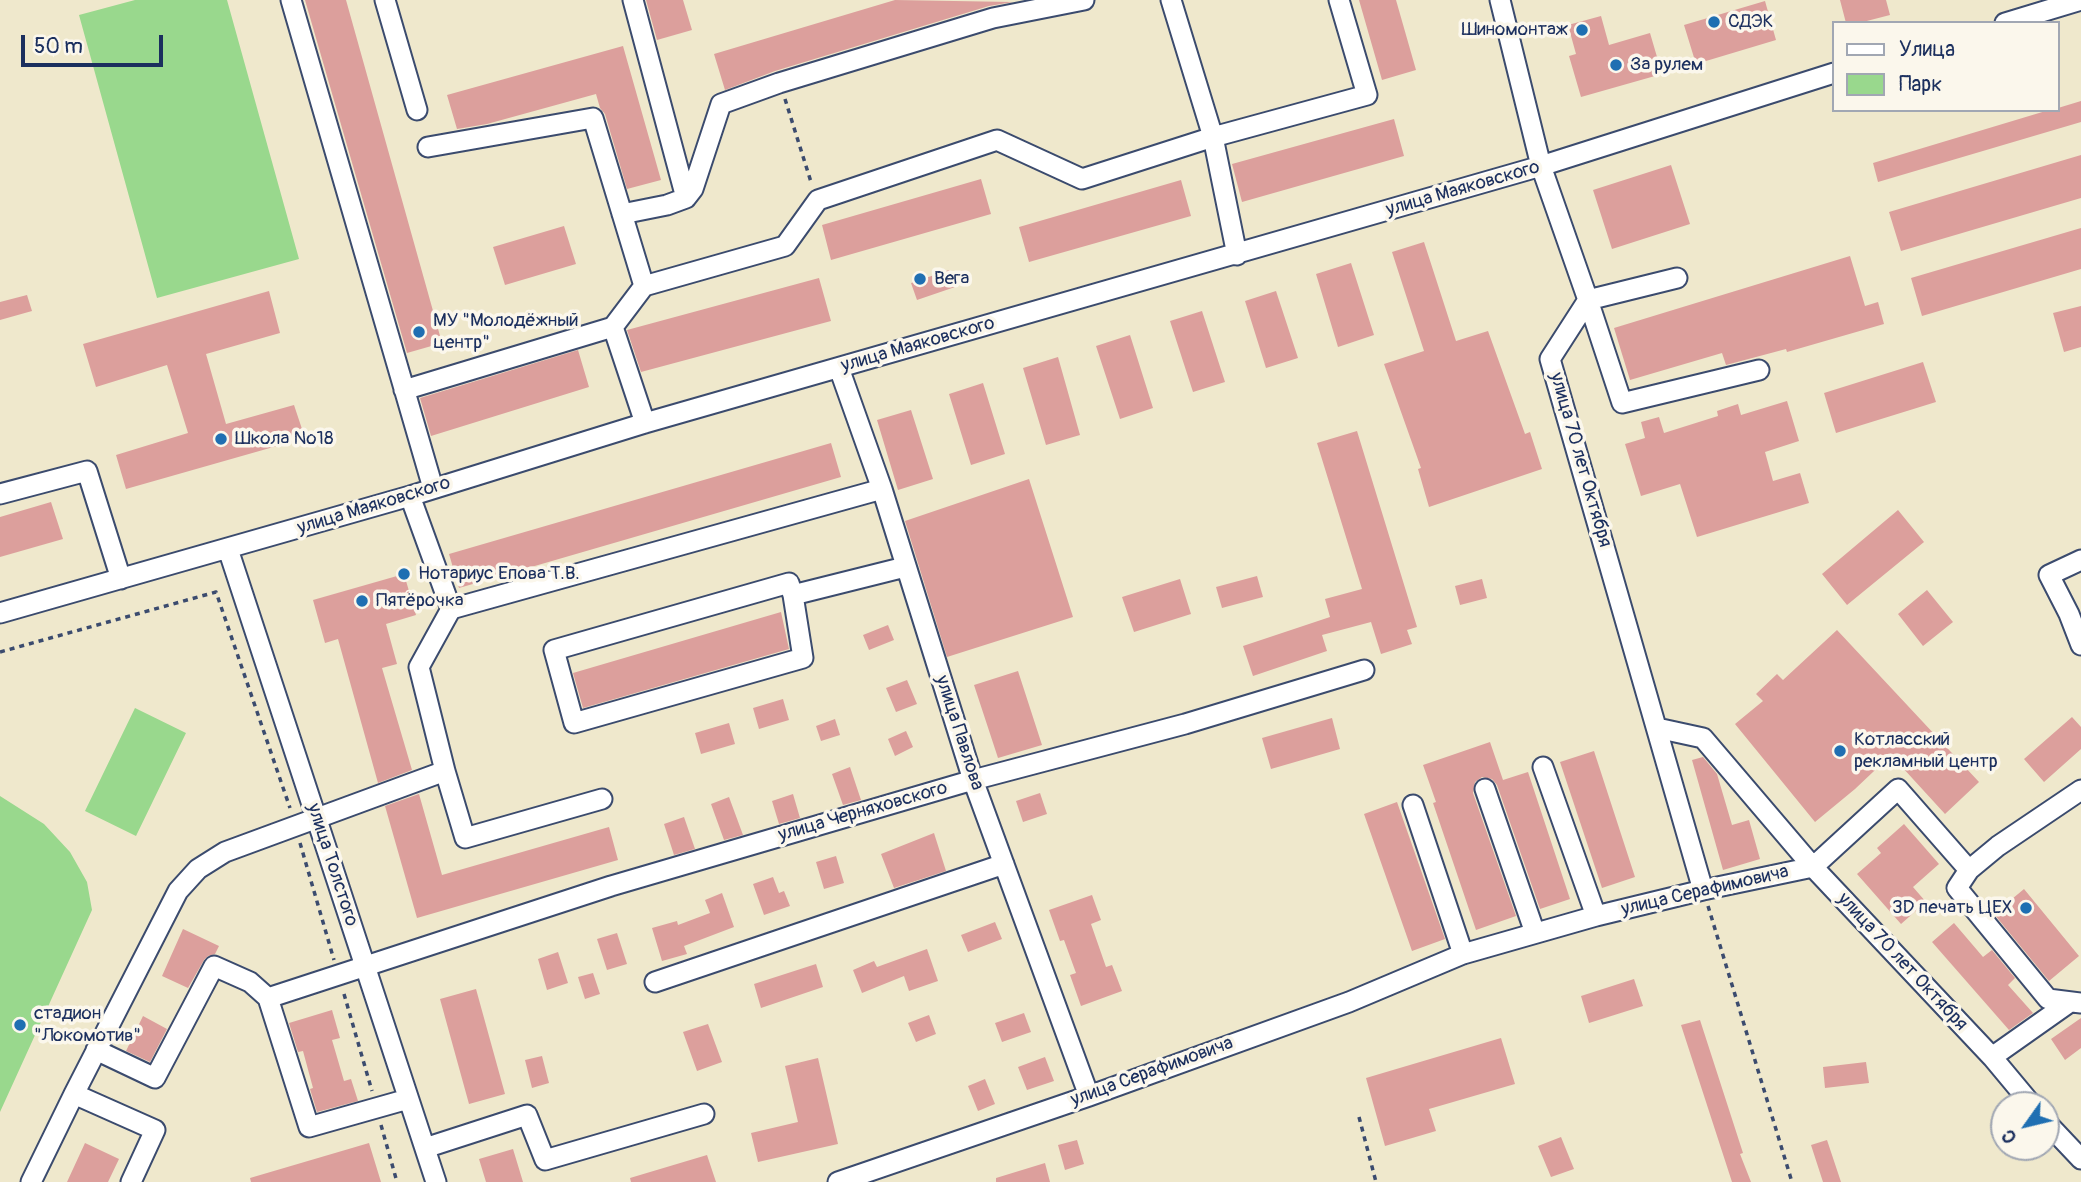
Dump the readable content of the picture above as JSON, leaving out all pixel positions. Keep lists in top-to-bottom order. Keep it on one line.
{"streets":{"street":["улица Маяковского","улица 70 лет Октября","улица Павлова","улица Черняховского","улица Толстого","улица Серафимовича"]},"crossings":[["улица Маяковского","улица Павлова"],["улица Маяковского","улица Толстого"],["улица 70 лет Октября","улица Серафимовича"],["улица Павлова","улица Черняховского"],["улица Павлова","улица Серафимовича"],["улица Черняховского","улица Толстого"]],"places":["СДЭК","Шиномонтаж","За рулем","Вега","МУ \"Молодёжный центр\"","Школа №18","Нотариус Епова Т.В.","Пятёрочка","Котласский рекламный центр","3D печать ЦЕХ","стадион \"Локомотив\""],"legend":["Улица","Парк"],"scale_bar":"50 m","north":"bottom left"}
